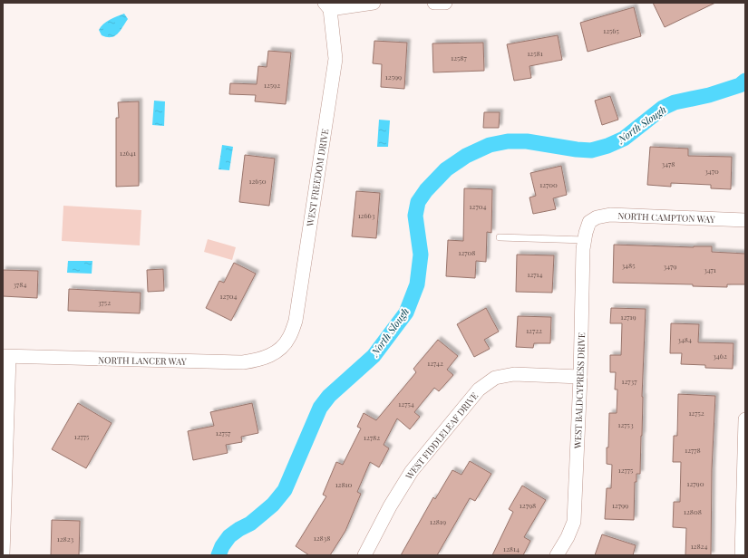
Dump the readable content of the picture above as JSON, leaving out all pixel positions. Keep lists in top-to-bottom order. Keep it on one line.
{"streets":{"street":["WEST FREEDOM DRIVE","NORTH CAMPTON WAY","NORTH LANCER WAY","WEST BALDCYPRESS DRIVE","WEST FIDDLELEAF DRIVE"]},"crossings":[["WEST FREEDOM DRIVE","NORTH LANCER WAY"],["NORTH CAMPTON WAY","WEST BALDCYPRESS DRIVE"],["WEST BALDCYPRESS DRIVE","WEST FIDDLELEAF DRIVE"]],"water":["North Slough"],"house_numbers":["12565","12581","12587","12599","12592","12641","3478","3470","12650","12700","12704","12663","12708","3485","3479","3471","12714","3784","12704","3752","12719","12722","3484","3462","12742","12737","12754","12752","12753","12757","12775","12782","12778","12775","12790","12810","12798","12799","12808","12819","12838","12823","12824","12814"]}
